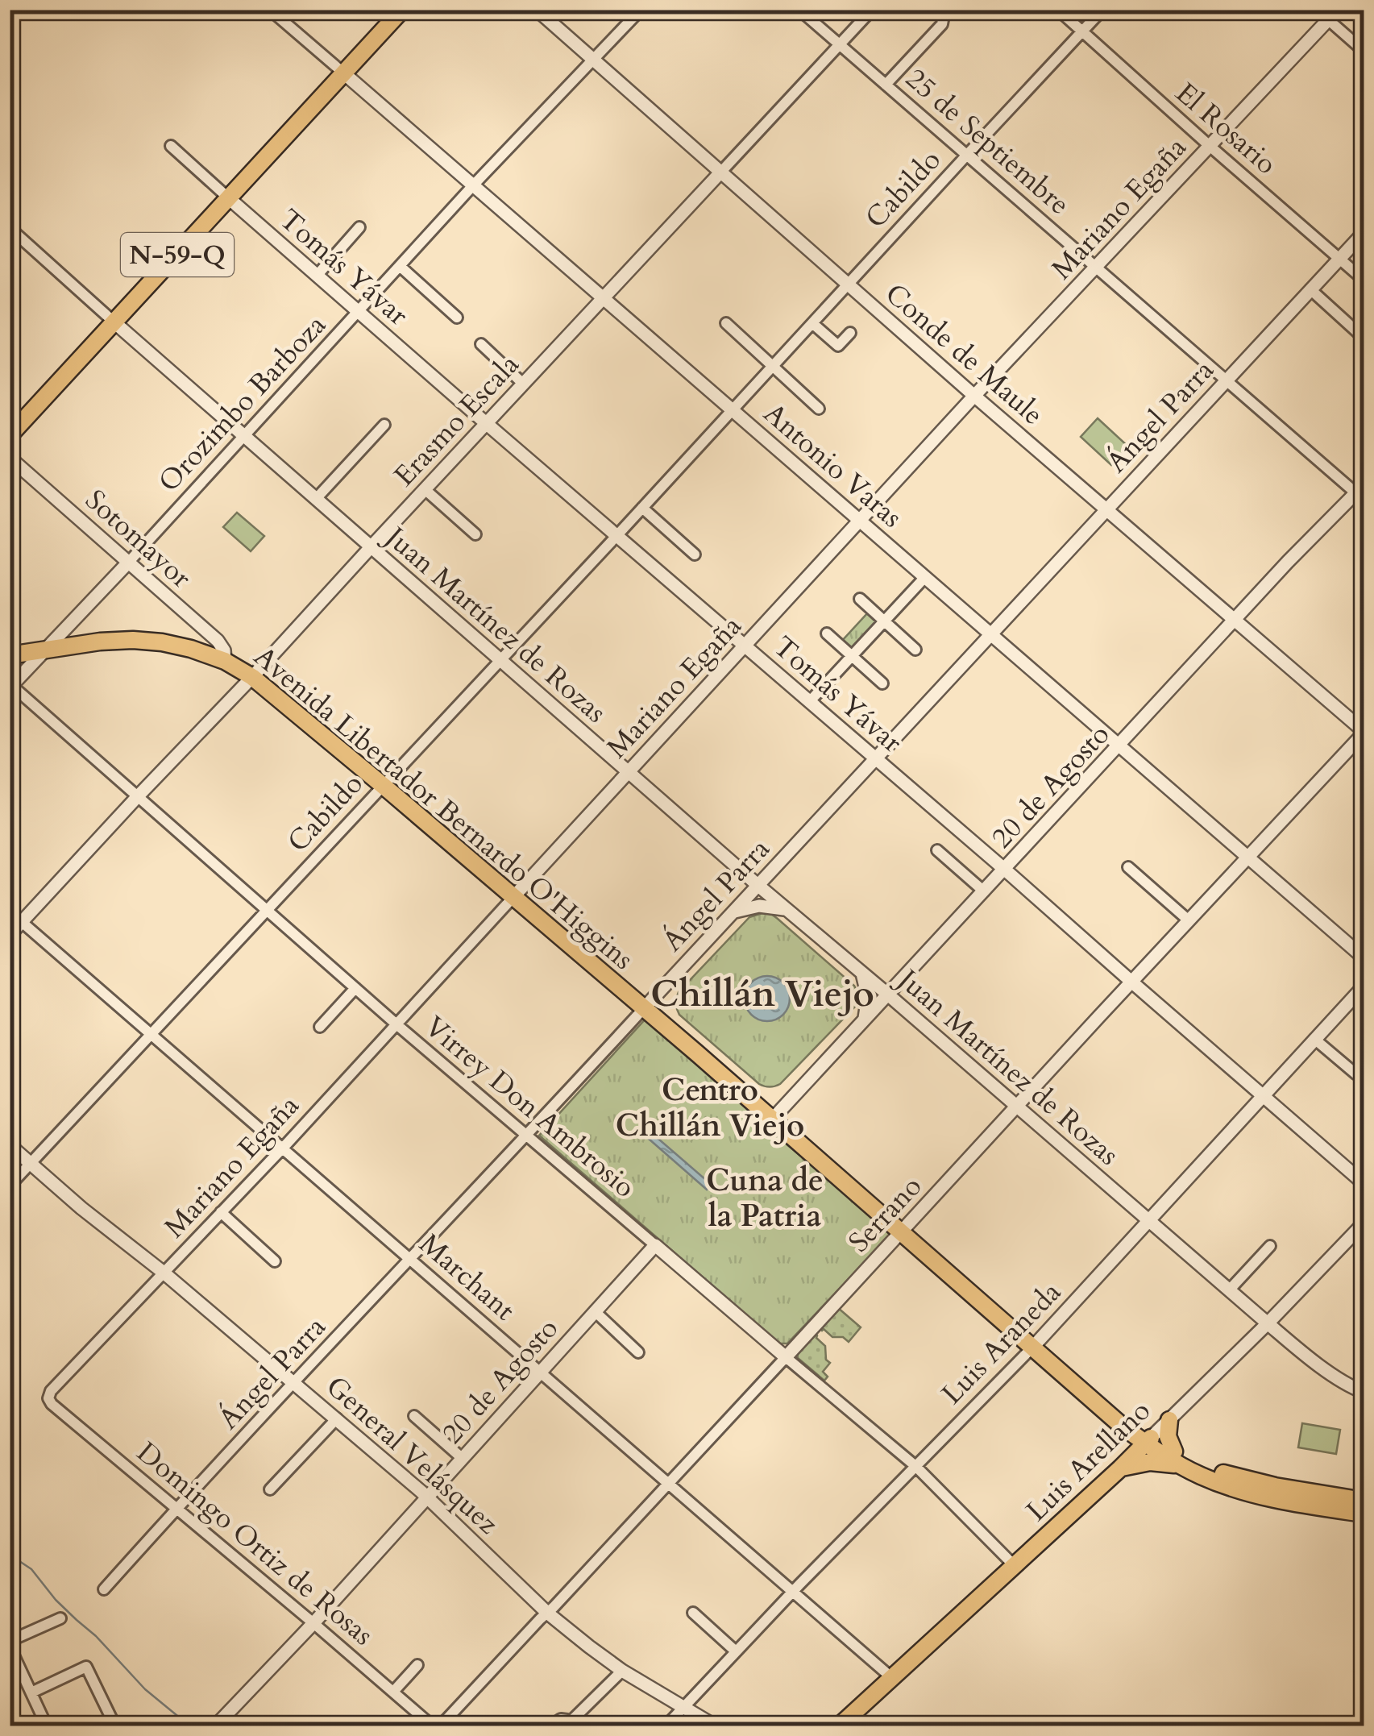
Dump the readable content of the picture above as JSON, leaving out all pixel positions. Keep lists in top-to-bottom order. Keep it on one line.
{"streets":{"main road":["N-59-Q","Avenida Libertador Bernardo O'Higgins","Luis Arellano"],"street":["El Rosario","25 de Septiembre","Cabildo","Mariano Egaña","Tomás Yávar","Conde de Maule","Orozimbo Barboza","Ángel Parra","Erasmo Escala","Antonio Varas","Sotomayor","Juan Martínez de Rozas","20 de Agosto","Virrey Don Ambrosio","Serrano","Marchant","Luis Araneda","General Velásquez","Domingo Ortiz de Rosas"]},"crossings":[["El Rosario","Cabildo"],["El Rosario","Mariano Egaña"],["El Rosario","Ángel Parra"],["25 de Septiembre","Cabildo"],["25 de Septiembre","Mariano Egaña"],["25 de Septiembre","Ángel Parra"],["25 de Septiembre","Erasmo Escala"],["25 de Septiembre","20 de Agosto"],["Cabildo","Tomás Yávar"],["Cabildo","Conde de Maule"],["Cabildo","Antonio Varas"],["Cabildo","Juan Martínez de Rozas"],["Cabildo","Avenida Libertador Bernardo O'Higgins"],["Cabildo","Virrey Don Ambrosio"],["Cabildo","Marchant"],["Cabildo","General Velásquez"],["Mariano Egaña","Tomás Yávar"],["Mariano Egaña","Conde de Maule"],["Mariano Egaña","Antonio Varas"],["Mariano Egaña","Juan Martínez de Rozas"],["Mariano Egaña","Avenida Libertador Bernardo O'Higgins"],["Mariano Egaña","Virrey Don Ambrosio"],["Mariano Egaña","Marchant"],["Mariano Egaña","General Velásquez"],["Mariano Egaña","Domingo Ortiz de Rosas"],["N-59-Q","Tomás Yávar"],["N-59-Q","Antonio Varas"],["N-59-Q","Juan Martínez de Rozas"],["Tomás Yávar","Orozimbo Barboza"],["Tomás Yávar","Ángel Parra"],["Tomás Yávar","Erasmo Escala"],["Tomás Yávar","20 de Agosto"],["Tomás Yávar","Serrano"],["Tomás Yávar","Luis Araneda"],["Conde de Maule","Orozimbo Barboza"],["Conde de Maule","Ángel Parra"],["Conde de Maule","Erasmo Escala"],["Conde de Maule","20 de Agosto"],["Conde de Maule","Serrano"],["Orozimbo Barboza","Antonio Varas"],["Orozimbo Barboza","Sotomayor"],["Orozimbo Barboza","Juan Martínez de Rozas"],["Orozimbo Barboza","Avenida Libertador Bernardo O'Higgins"],["Orozimbo Barboza","Virrey Don Ambrosio"],["Ángel Parra","Antonio Varas"],["Ángel Parra","Juan Martínez de Rozas"],["Ángel Parra","Avenida Libertador Bernardo O'Higgins"],["Ángel Parra","Virrey Don Ambrosio"],["Ángel Parra","Marchant"],["Ángel Parra","General Velásquez"],["Ángel Parra","Domingo Ortiz de Rosas"],["Erasmo Escala","Antonio Varas"],["Erasmo Escala","Juan Martínez de Rozas"],["Erasmo Escala","Avenida Libertador Bernardo O'Higgins"],["Erasmo Escala","Virrey Don Ambrosio"],["Erasmo Escala","Marchant"],["Antonio Varas","20 de Agosto"],["Antonio Varas","Serrano"],["Sotomayor","Avenida Libertador Bernardo O'Higgins"],["Juan Martínez de Rozas","20 de Agosto"],["Juan Martínez de Rozas","Serrano"],["Juan Martínez de Rozas","Luis Araneda"],["Juan Martínez de Rozas","Luis Arellano"],["20 de Agosto","Avenida Libertador Bernardo O'Higgins"],["20 de Agosto","Virrey Don Ambrosio"],["20 de Agosto","Marchant"],["20 de Agosto","General Velásquez"],["20 de Agosto","Domingo Ortiz de Rosas"],["Avenida Libertador Bernardo O'Higgins","Serrano"],["Avenida Libertador Bernardo O'Higgins","Luis Araneda"],["Avenida Libertador Bernardo O'Higgins","Luis Arellano"],["Virrey Don Ambrosio","Serrano"],["Virrey Don Ambrosio","Luis Araneda"],["Virrey Don Ambrosio","Luis Arellano"],["Serrano","Marchant"],["Serrano","General Velásquez"],["Marchant","Luis Araneda"],["Marchant","Luis Arellano"],["Luis Araneda","General Velásquez"]],"districts":["Chillán Viejo","Centro Chillán Viejo","Cuna de la Patria"]}
